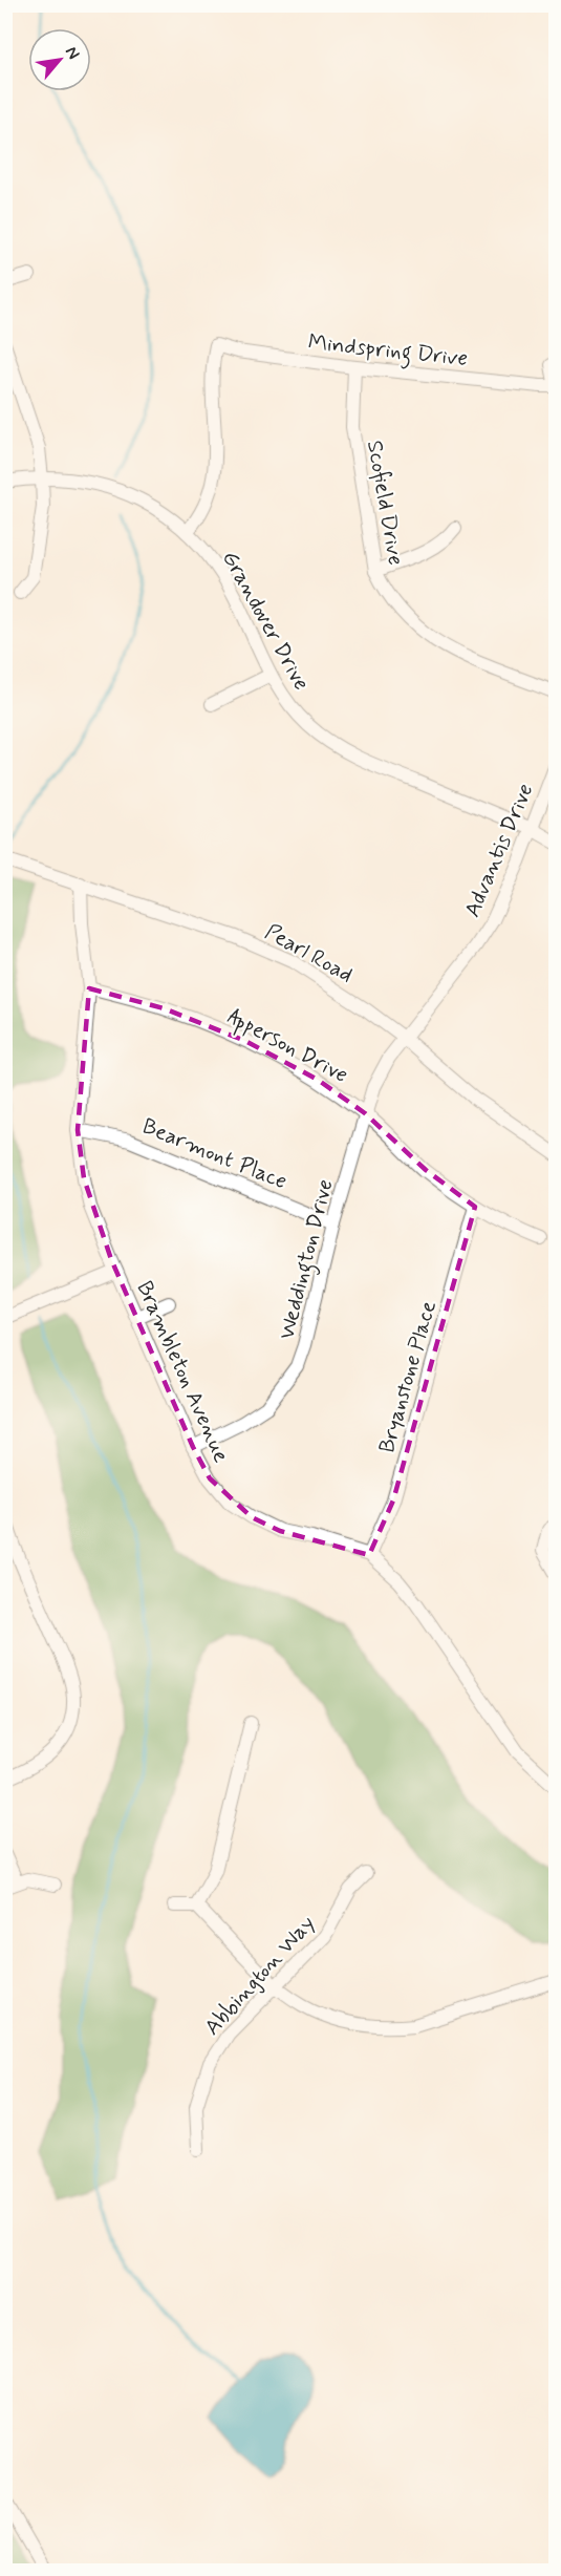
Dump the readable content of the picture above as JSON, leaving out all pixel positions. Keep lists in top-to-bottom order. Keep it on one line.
{"streets":{"street":["Mindspring Drive","Scofield Drive","Grandover Drive","Advantis Drive","Pearl Road","Apperson Drive","Bearmont Place","Weddington Drive","Brambleton Avenue","Bryanstone Place","Abbington Way"]},"crossings":[["Mindspring Drive","Scofield Drive"],["Mindspring Drive","Grandover Drive"],["Grandover Drive","Advantis Drive"],["Advantis Drive","Pearl Road"],["Advantis Drive","Weddington Drive"],["Pearl Road","Weddington Drive"],["Pearl Road","Brambleton Avenue"],["Apperson Drive","Weddington Drive"],["Apperson Drive","Brambleton Avenue"],["Apperson Drive","Bryanstone Place"],["Bearmont Place","Weddington Drive"],["Bearmont Place","Brambleton Avenue"],["Weddington Drive","Brambleton Avenue"],["Brambleton Avenue","Bryanstone Place"]],"north":"top right"}
